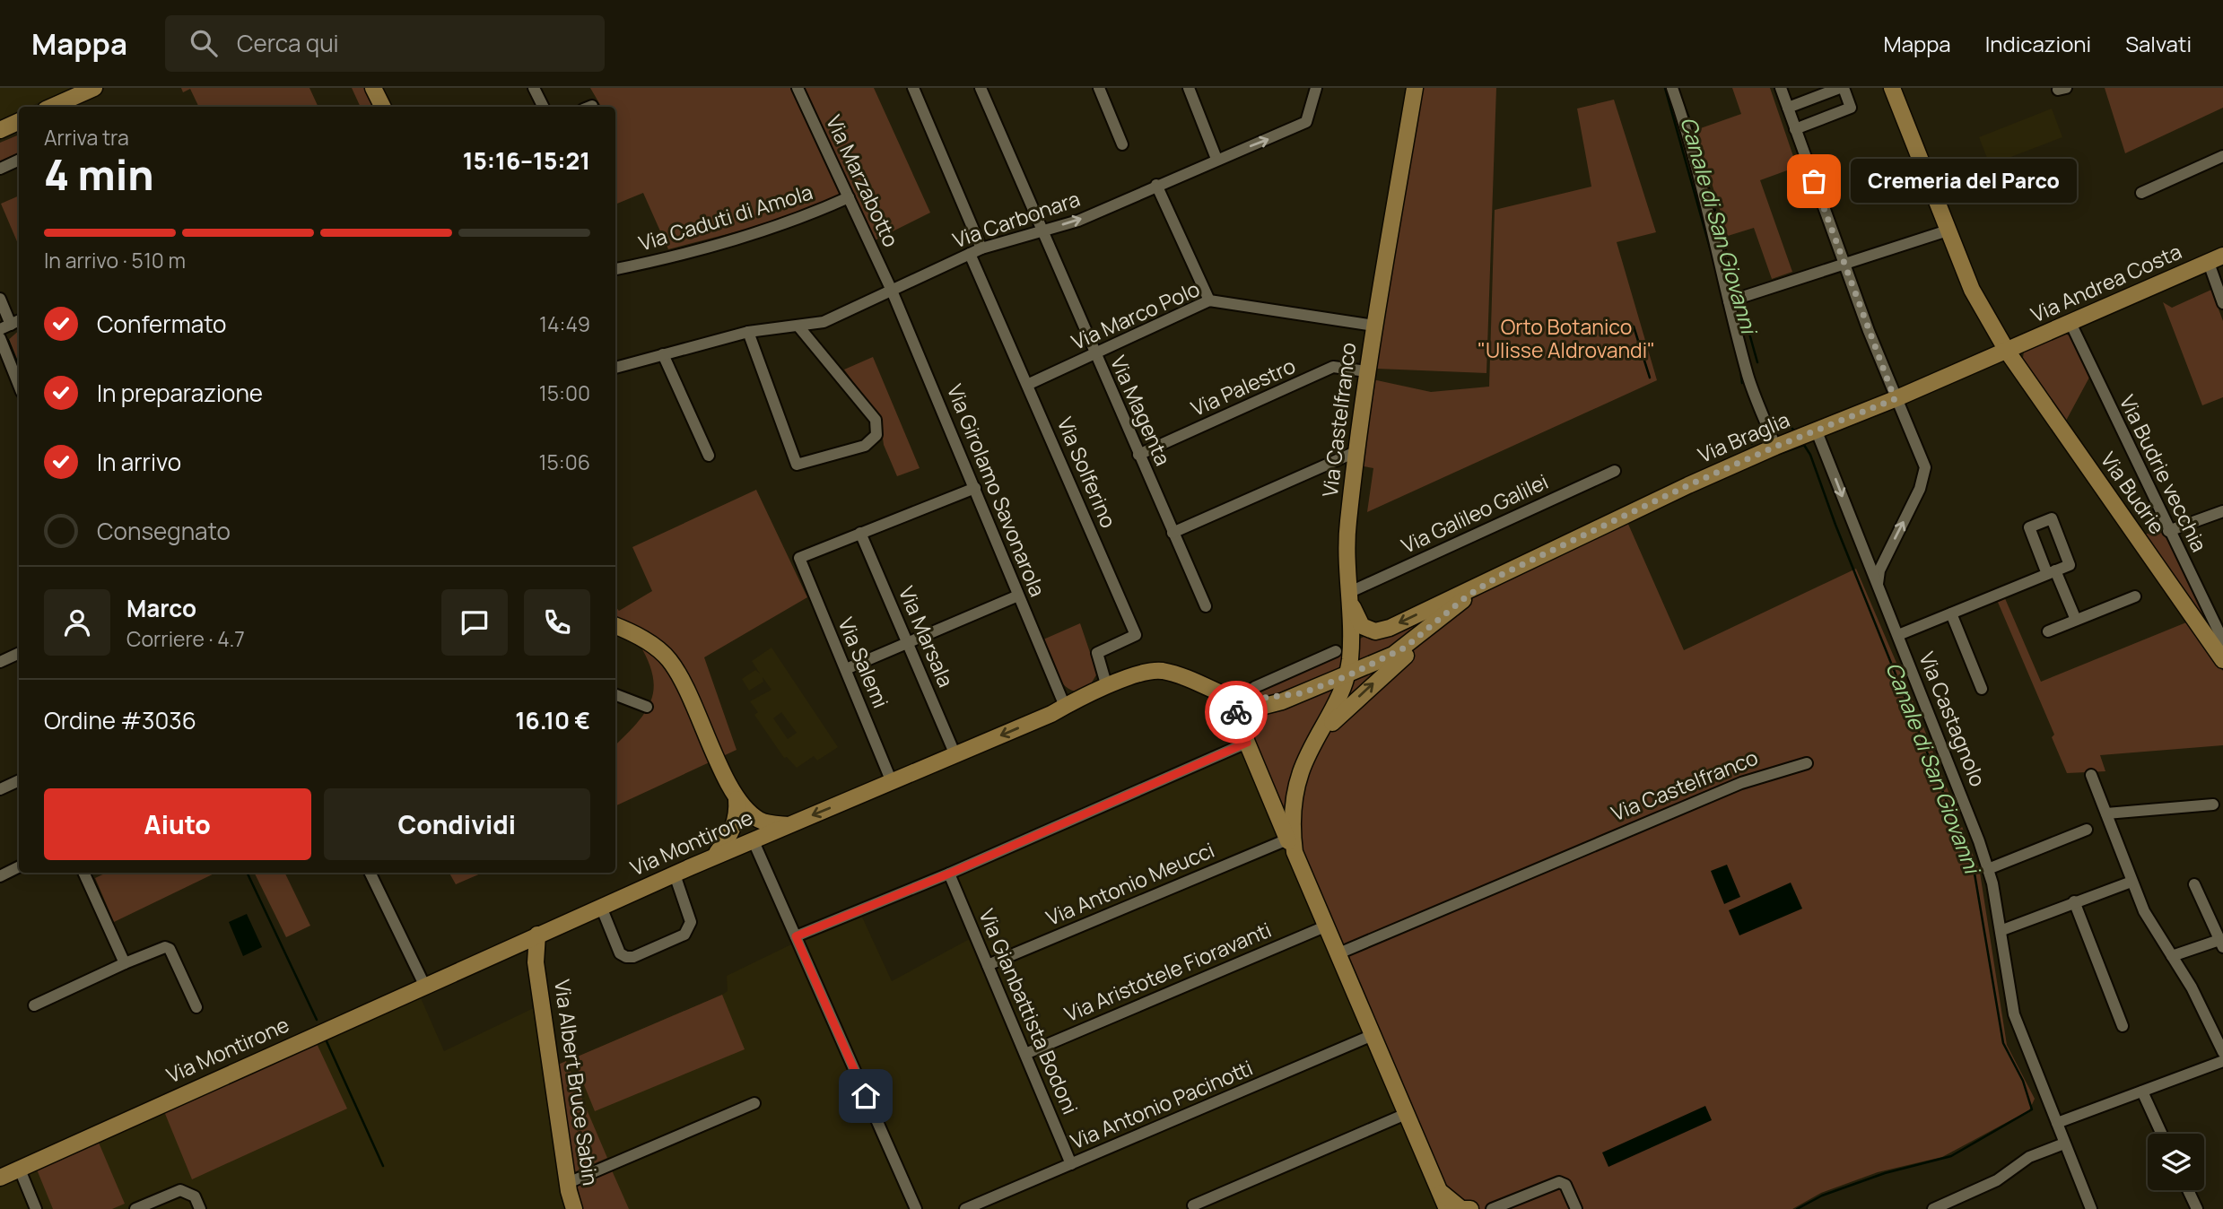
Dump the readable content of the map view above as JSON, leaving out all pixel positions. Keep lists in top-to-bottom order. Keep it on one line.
{"streets":{"street":["Via Marzabotto","Via Caduti di Amola","Via Carbonara","Via Andrea Costa","Via Marco Polo","Via Palestro","Via Magenta","Via Castelfranco","Via Braglia","Via Solferino","Via Budrie vecchia","Via Girolamo Savonarola","Via Budrie","Via Galileo Galilei","Via Marsala","Via Salemi","Via Castagnolo","Via Montirone","Via Antonio Meucci","Via Aristotele Fioravanti","Via Gianbattista Bodoni","Via Albert Bruce Sabin","Via Antonio Pacinotti"]},"crossings":[["Via Marzabotto","Via Caduti di Amola"],["Via Marzabotto","Via Carbonara"],["Via Marzabotto","Via Girolamo Savonarola"],["Via Carbonara","Via Magenta"],["Via Carbonara","Via Solferino"],["Via Carbonara","Via Girolamo Savonarola"],["Via Andrea Costa","Via Braglia"],["Via Andrea Costa","Via Budrie vecchia"],["Via Andrea Costa","Via Budrie"],["Via Marco Polo","Via Magenta"],["Via Marco Polo","Via Castelfranco"],["Via Marco Polo","Via Solferino"],["Via Palestro","Via Magenta"],["Via Palestro","Via Castelfranco"],["Via Castelfranco","Via Braglia"],["Via Castelfranco","Via Galileo Galilei"],["Via Castelfranco","Via Montirone"],["Via Castelfranco","Via Antonio Meucci"],["Via Castelfranco","Via Aristotele Fioravanti"],["Via Castelfranco","Via Antonio Pacinotti"],["Via Braglia","Via Budrie"],["Via Braglia","Via Galileo Galilei"],["Via Braglia","Via Castagnolo"],["Via Braglia","Via Montirone"],["Via Solferino","Via Montirone"],["Via Girolamo Savonarola","Via Montirone"],["Via Marsala","Via Salemi"],["Via Marsala","Via Montirone"],["Via Salemi","Via Montirone"],["Via Montirone","Via Albert Bruce Sabin"],["Via Antonio Meucci","Via Gianbattista Bodoni"],["Via Aristotele Fioravanti","Via Gianbattista Bodoni"],["Via Gianbattista Bodoni","Via Antonio Pacinotti"]],"water":["Canale di San Giovanni"],"parks":["Orto Botanico \"Ulisse Aldrovandi\""],"places":["Cremeria del Parco"],"page":{"header":"Mappa","search":"Cerca qui","nav":["Mappa","Indicazioni","Salvati"],"heading":["4 min","Arriva tra","15:16–15:21"],"panel":["Marco","Corriere · 4.7","Ordine #3036","16.10 €"],"bubble":"Cremeria del Parco","bar":"In arrivo · 510 m","list":[["Confermato","14:49"],["In preparazione","15:00"],["In arrivo","15:06"],"Consegnato"],"buttons":["Aiuto","Condividi"]}}
